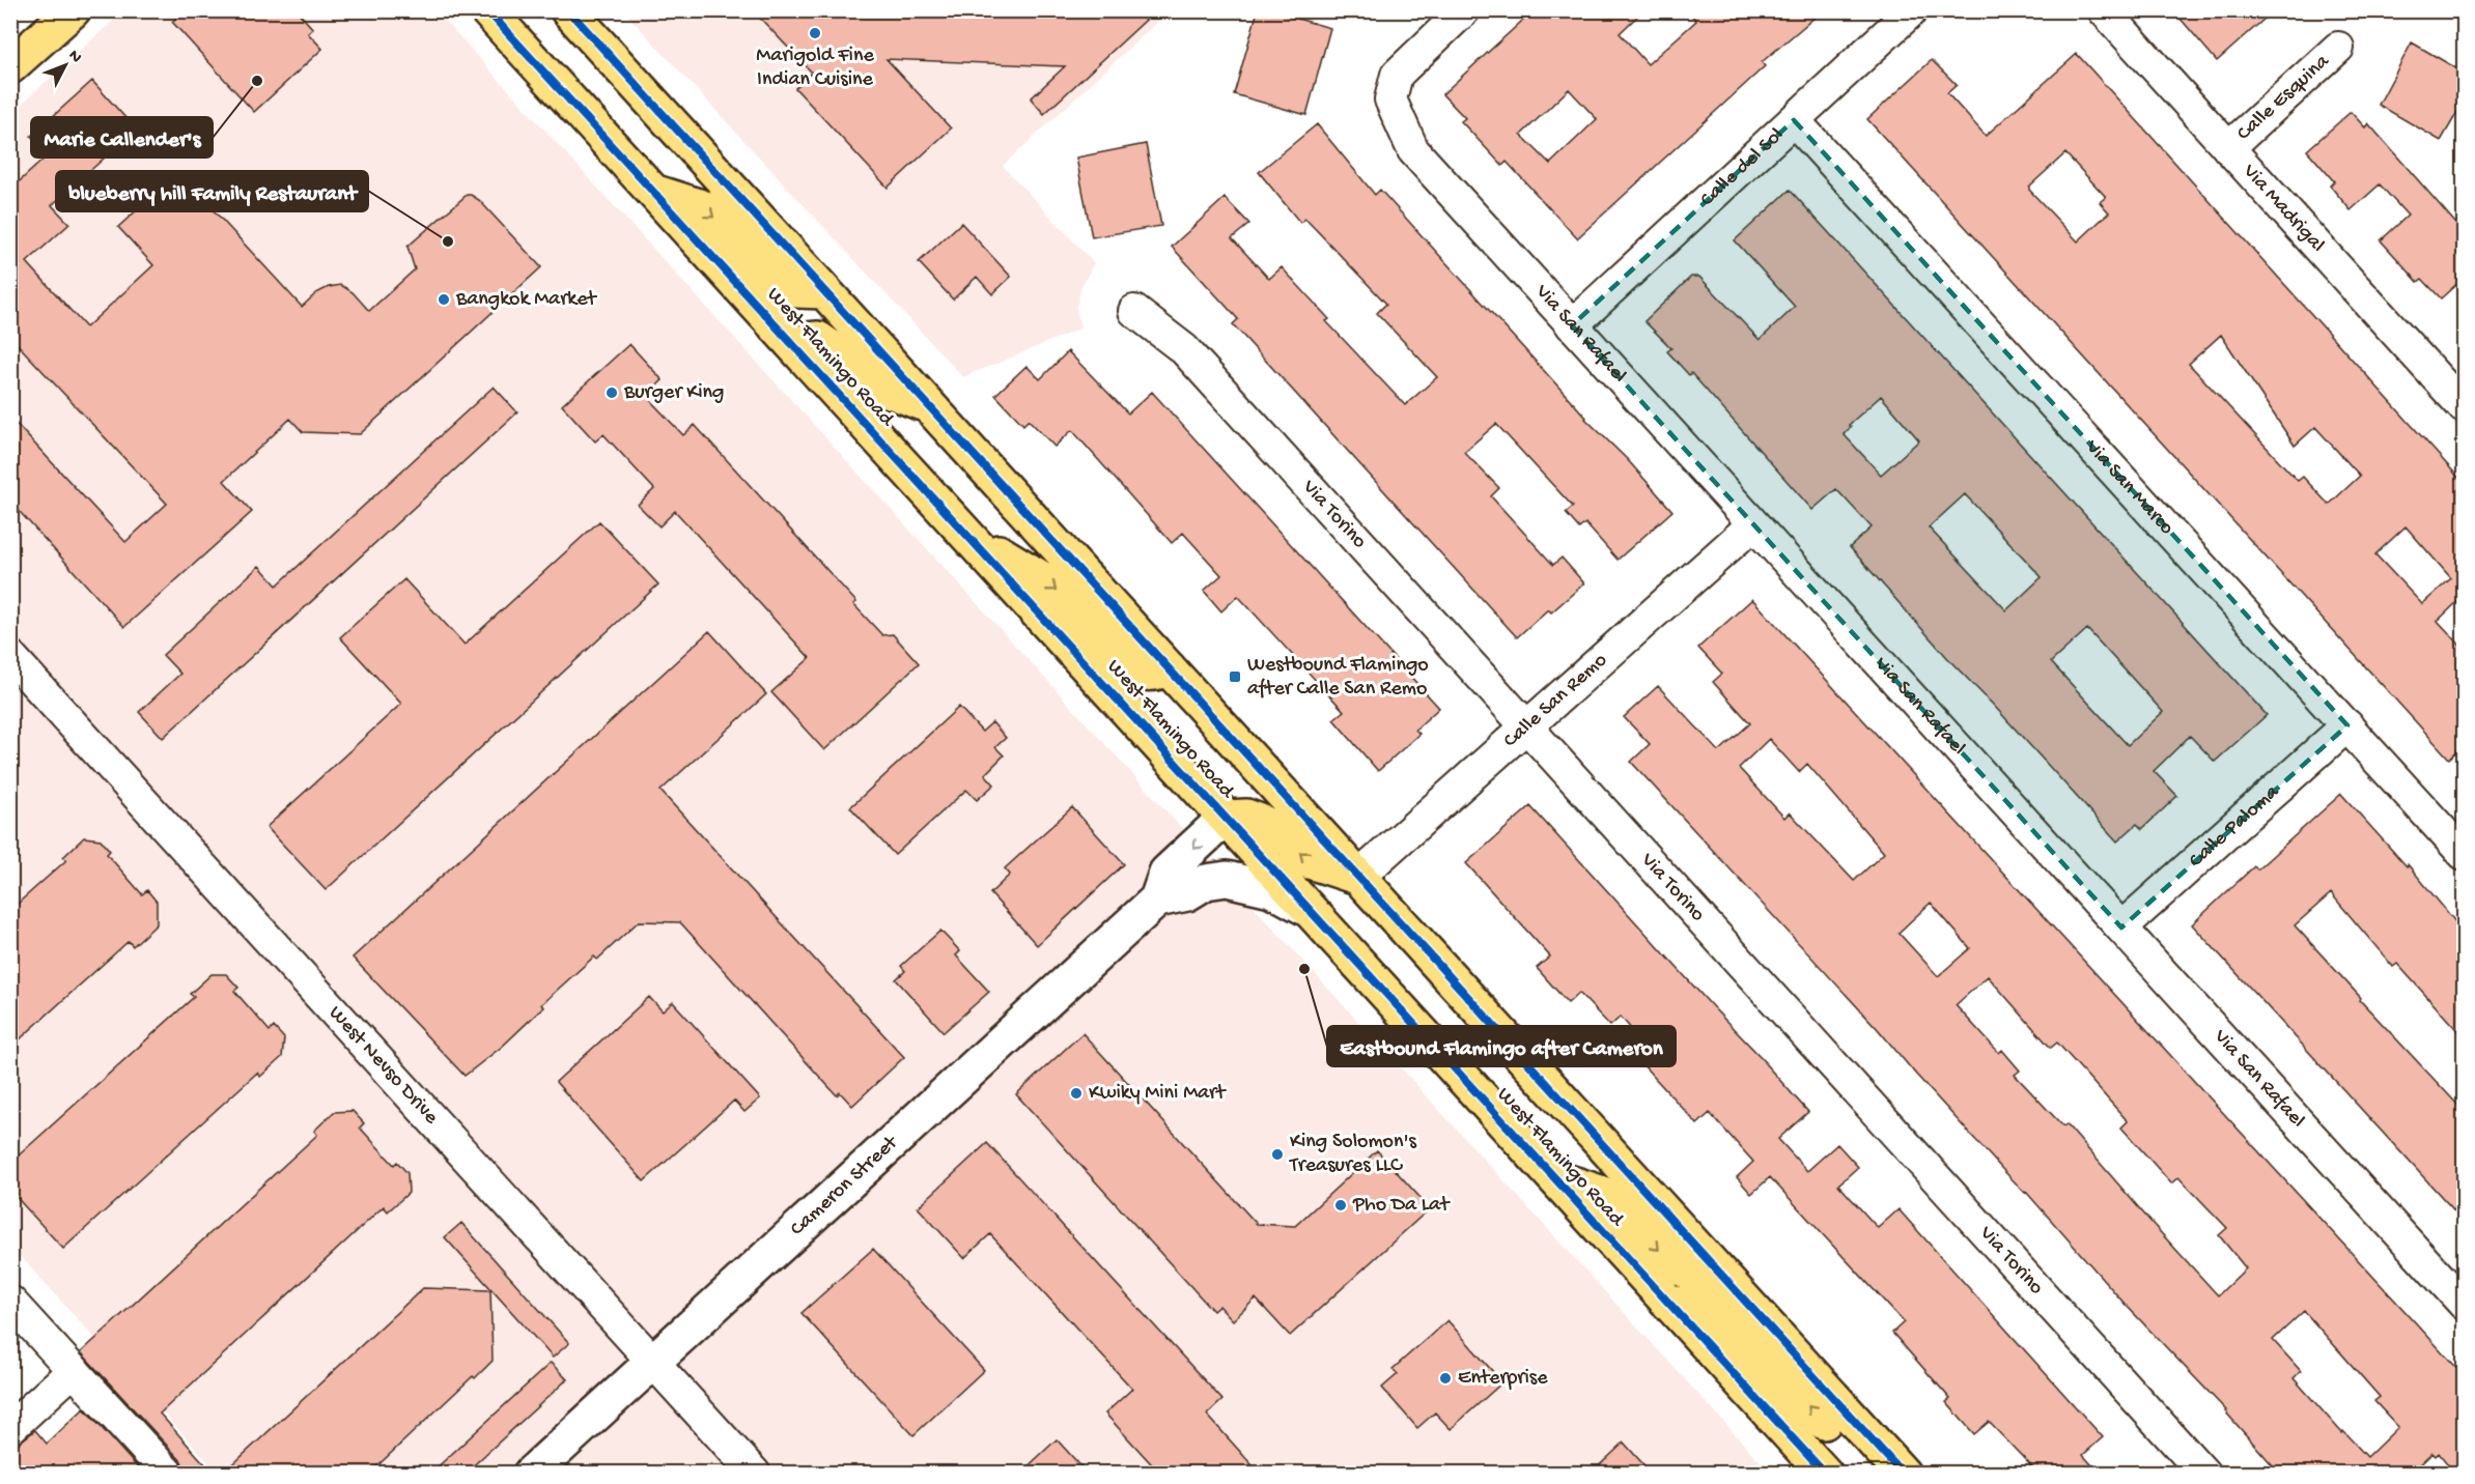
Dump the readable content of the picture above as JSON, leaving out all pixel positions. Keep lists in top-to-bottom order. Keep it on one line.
{"streets":{"main road":["West Flamingo Road"],"street":["Calle Esquina","Calle del Sol","Via Madrigal","Via San Rafael","Via San Marco","Via Torino","Calle San Remo","Calle Paloma","West Nevso Drive","Cameron Street"]},"crossings":[["Calle Esquina","Via Madrigal"],["Calle del Sol","Via San Rafael"],["Calle del Sol","Via San Marco"],["Via San Rafael","Calle San Remo"],["Via San Rafael","Calle Paloma"],["West Flamingo Road","Calle San Remo"],["West Flamingo Road","Cameron Street"],["Via San Marco","Calle Paloma"],["Via Torino","Calle San Remo"],["West Nevso Drive","Cameron Street"]],"places":{"other":["Marigold Fine Indian Cuisine","Marie Callender's","blueberry hill Family Restaurant","Bangkok Market","Burger King","Eastbound Flamingo after Cameron","Kwiky Mini Mart","King Solomon's Treasures LLC","Pho Da Lat","Enterprise"],"transit":["Westbound Flamingo after Calle San Remo"]},"north":"top right"}
